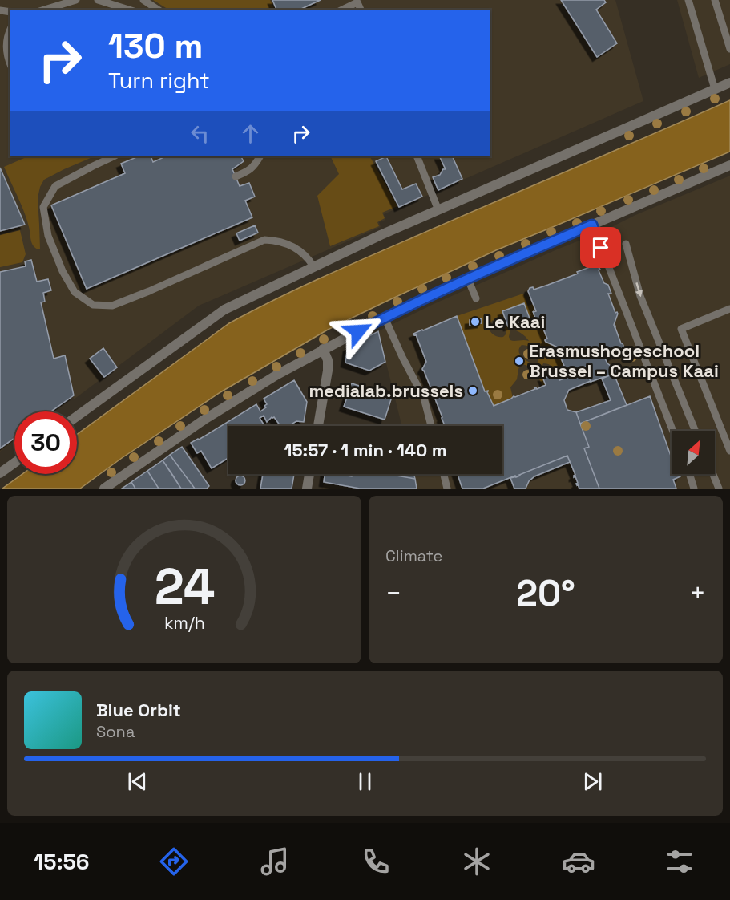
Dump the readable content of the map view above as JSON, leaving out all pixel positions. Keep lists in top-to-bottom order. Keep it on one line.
{"places":["Le Kaai","Erasmushogeschool Brussel – Campus Kaai","medialab.brussels"],"north":"top right","page":{"turn":["130 m","Turn right"],"limit":"30","trip":"15:57 · 1 min · 140 m","tile":"Climate","heat":["−","20°","+"],"song":["Blue Orbit","Sona"],"tabs":"15:56","gauge":["24","km/h"]}}
